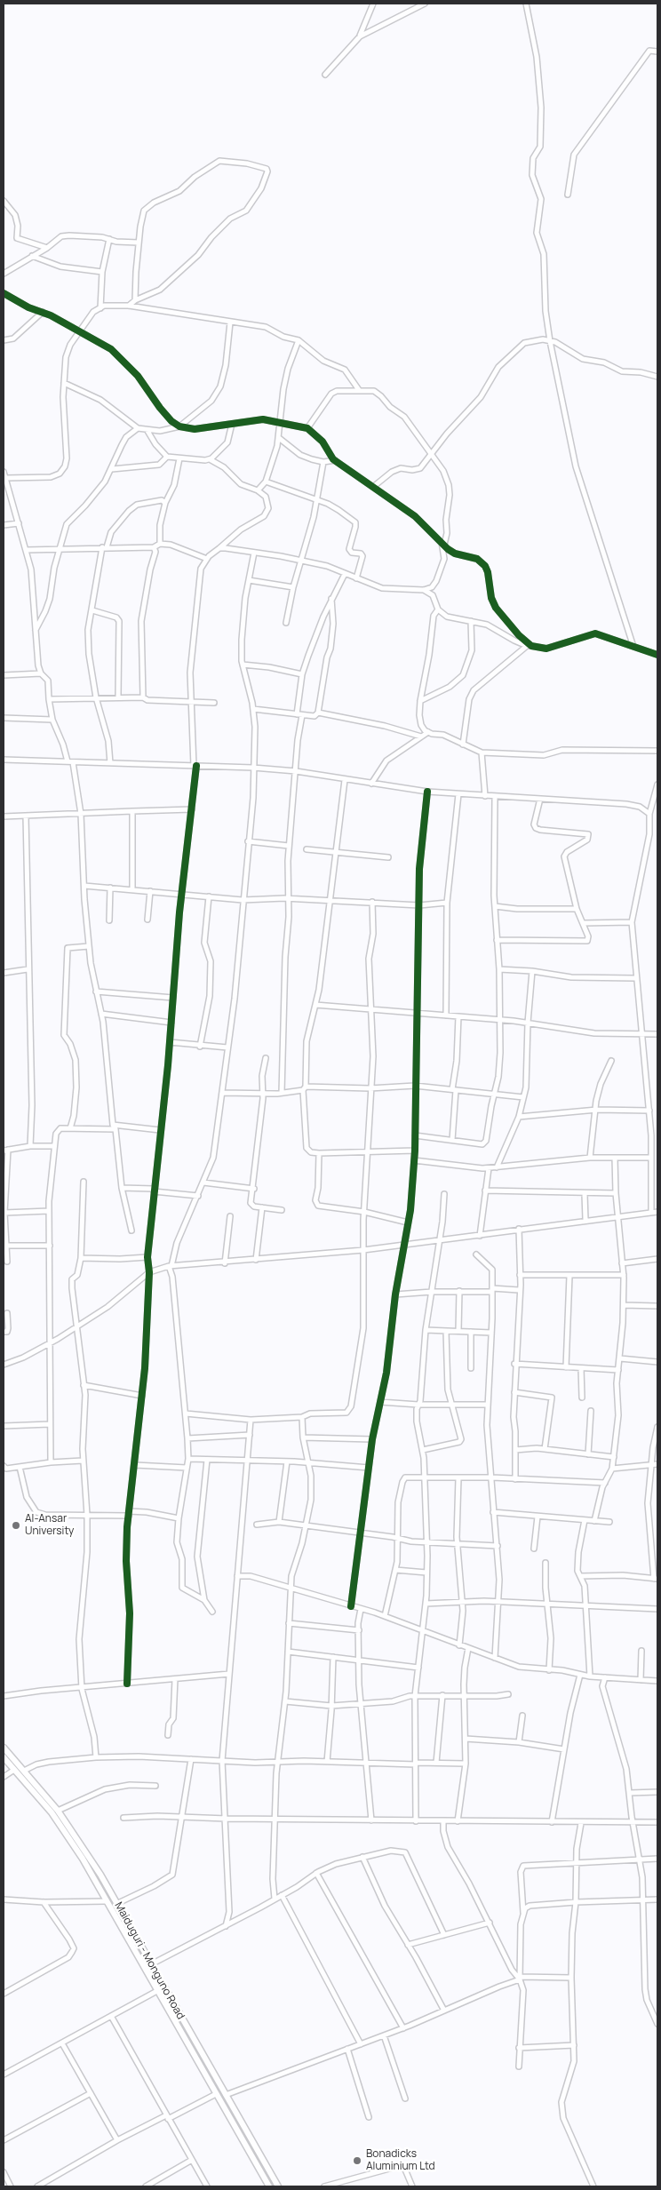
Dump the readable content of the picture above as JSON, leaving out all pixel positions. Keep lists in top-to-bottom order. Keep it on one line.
{"streets":{"main road":["Maiduguri - Monguno Road"]},"places":["Al-Ansar University","Bonadicks Aluminium Ltd"]}
